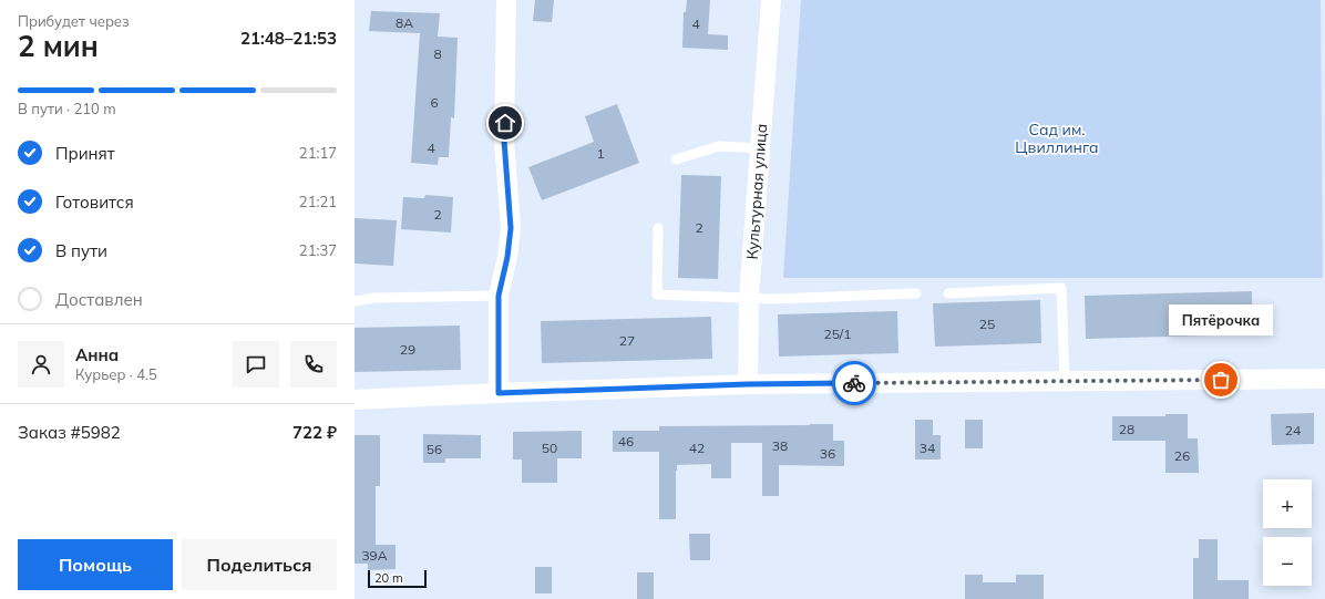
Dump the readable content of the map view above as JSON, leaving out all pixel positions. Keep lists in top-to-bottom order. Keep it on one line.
{"streets":{"street":["Культурная улица"]},"parks":["Сад им. Цвиллинга"],"places":["Пятёрочка"],"house_numbers":["8А","4","8","6","4","1","2","2","25","25/1","27","29","28","24","46","38","50","42","34","56","36","26","39А"],"scale_bar":"20 m","page":{"heading":["2 мин","Прибудет через","21:48–21:53"],"panel":["Анна","Курьер · 4.5","Заказ #5982","722 ₽"],"bar":"В пути · 210 m","list":[["Принят","21:17"],["Готовится","21:21"],["В пути","21:37"],"Доставлен"],"bubble":"Пятёрочка","map_buttons":["+","−"],"buttons":["Помощь","Поделиться"],"scale":"20 m"}}
